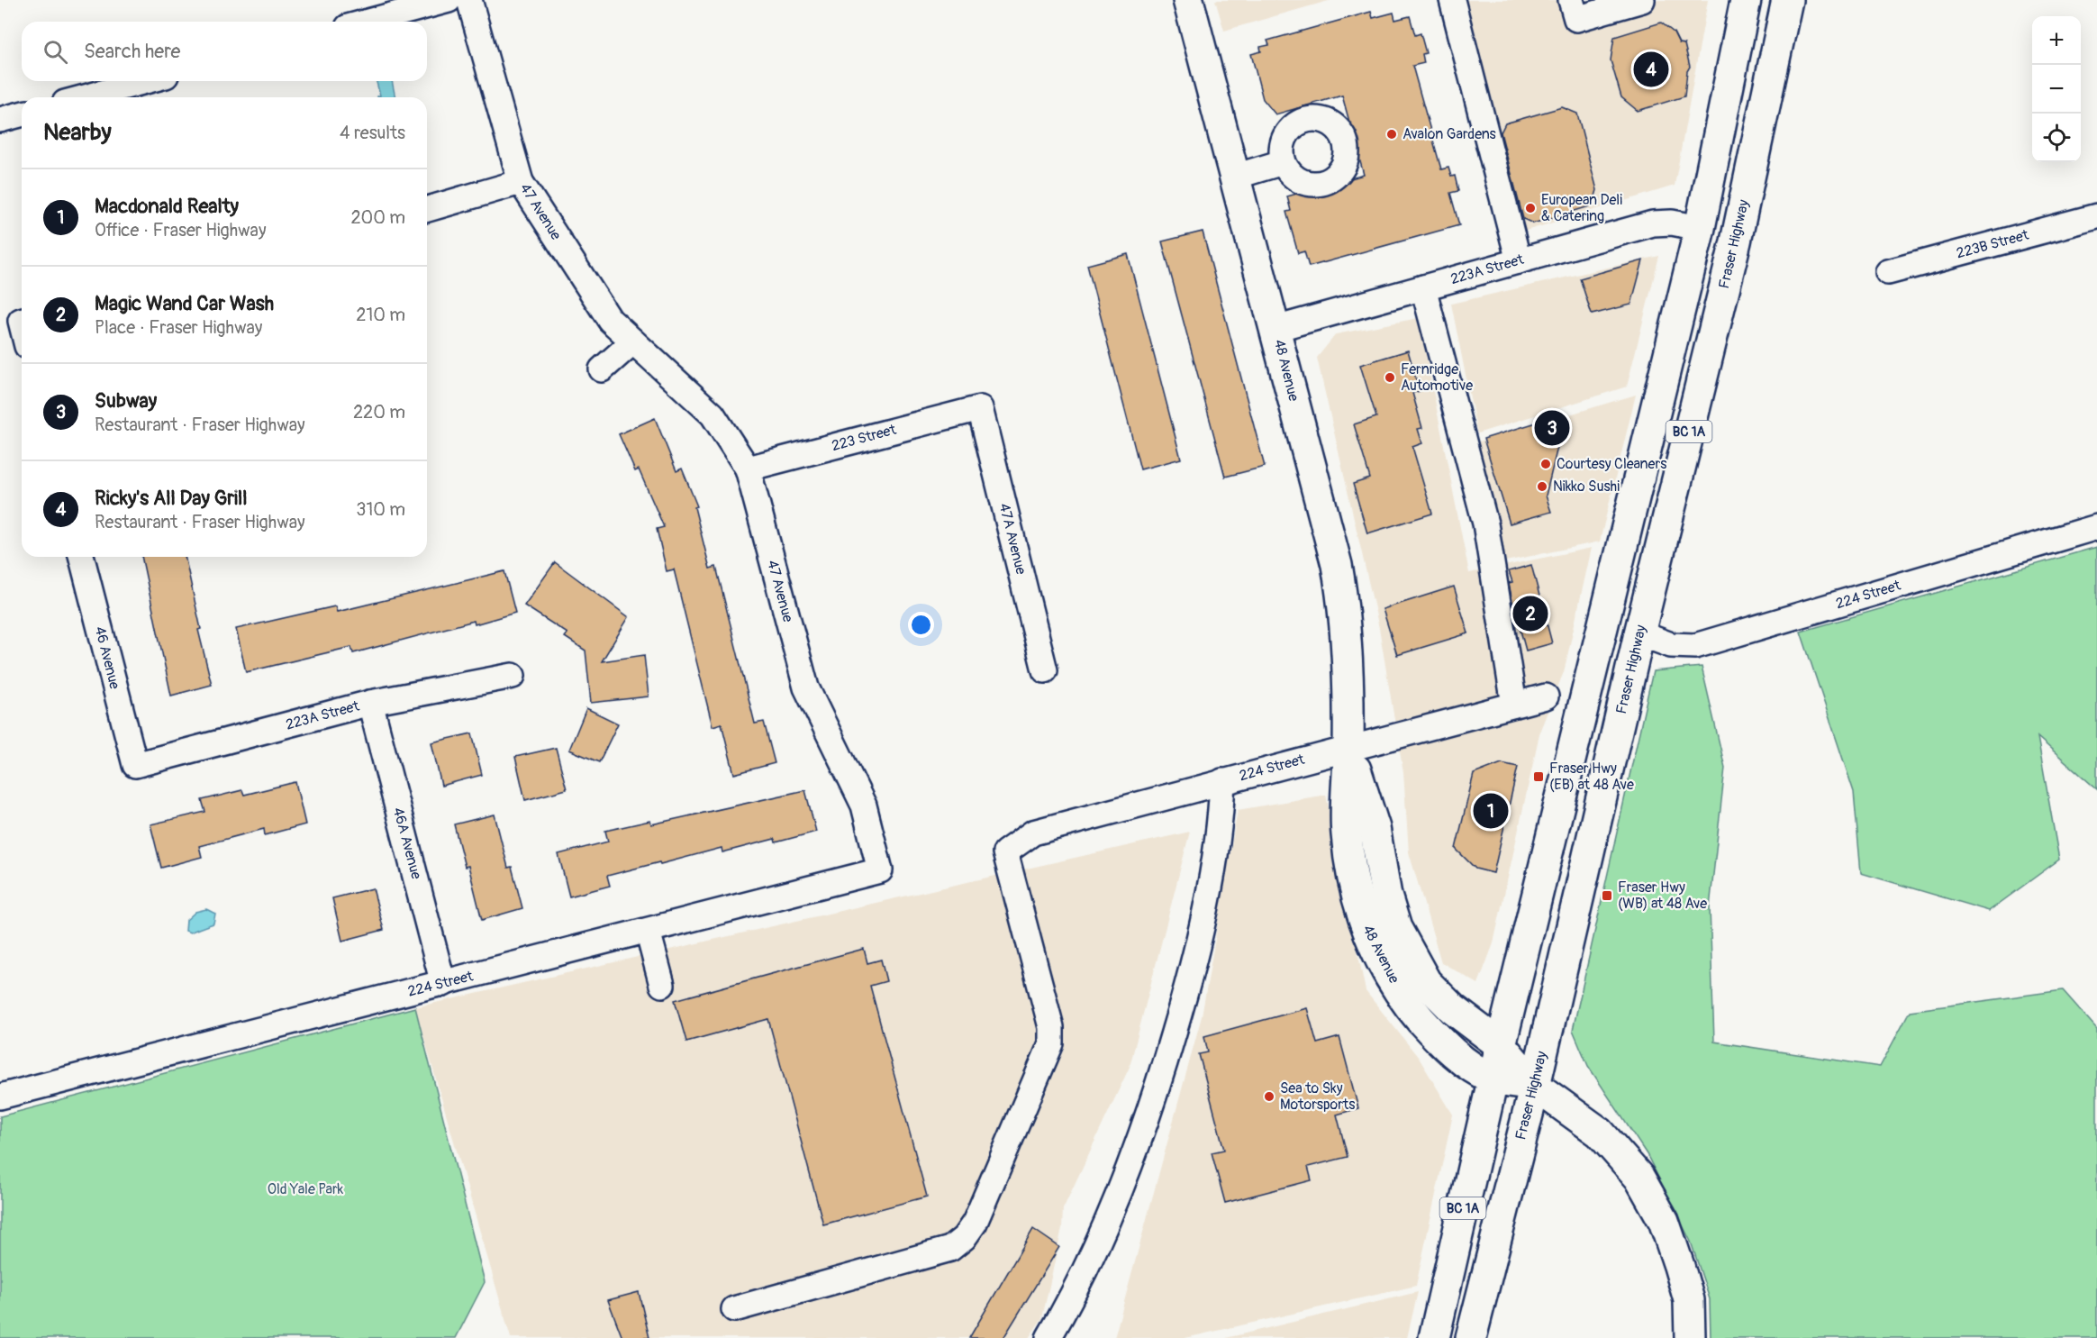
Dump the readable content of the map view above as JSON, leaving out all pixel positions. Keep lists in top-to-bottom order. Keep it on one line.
{"streets":{"main road":["Fraser Highway","48 Avenue","BC 1A"],"street":["47 Avenue","223B Street","223A Street","223 Street","47A Avenue","224 Street","46 Avenue","46A Avenue"]},"crossings":[["47 Avenue","223 Street"],["47 Avenue","224 Street"],["Fraser Highway","48 Avenue"],["Fraser Highway","224 Street"],["223A Street","48 Avenue"],["223A Street","BC 1A"],["223A Street","46 Avenue"],["223A Street","46A Avenue"],["48 Avenue","BC 1A"],["48 Avenue","224 Street"],["223 Street","47A Avenue"],["224 Street","46A Avenue"]],"parks":["Old Yale Park"],"places":{"other":["Avalon Gardens","European Deli & Catering","Fernridge Automotive","Courtesy Cleaners","Nikko Sushi","Sea to Sky Motorsports"],"transit":["Fraser Hwy (EB) at 48 Ave","Fraser Hwy (WB) at 48 Ave"]},"page":{"map_buttons":["+","−"],"search":"Search here","pins":["4","3","2","1"],"heading":["Nearby","4 results"],"list":[{"mark":"1","name":"Macdonald Realty","note":"Office · Fraser Highway","value":"200 m"},{"mark":"2","name":"Magic Wand Car Wash","note":"Place · Fraser Highway","value":"210 m"},{"mark":"3","name":"Subway","note":"Restaurant · Fraser Highway","value":"220 m"},{"mark":"4","name":"Ricky's All Day Grill","note":"Restaurant · Fraser Highway","value":"310 m"}]}}
